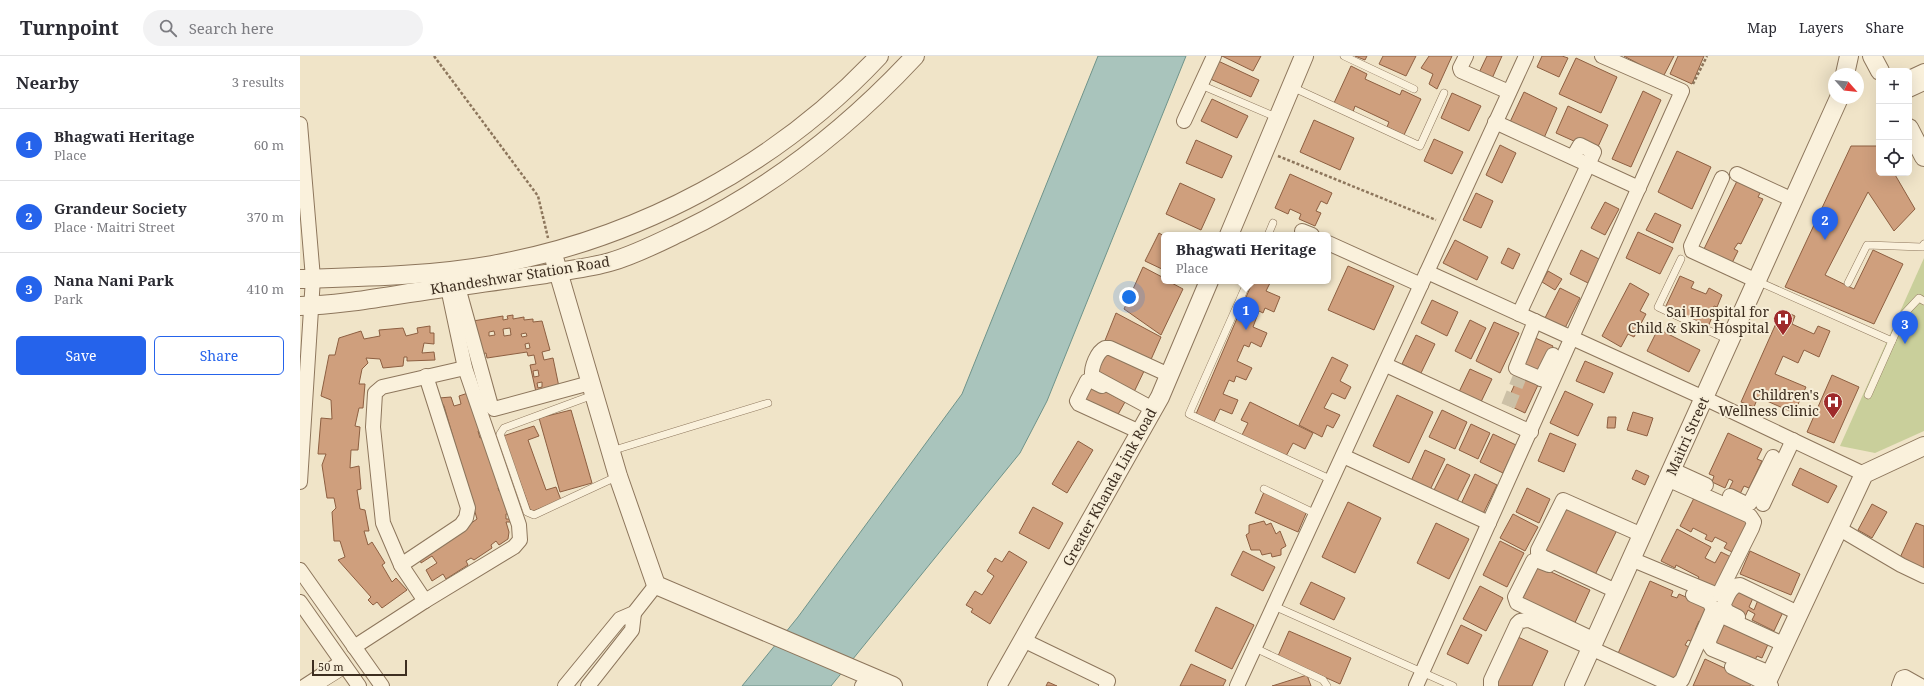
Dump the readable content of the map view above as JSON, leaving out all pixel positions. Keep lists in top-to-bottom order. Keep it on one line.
{"streets":{"street":["Khandeshwar Station Road","Maitri Street","Greater Khanda Link Road"]},"places":{"hospital":["Sai Hospital for Child & Skin Hospital","Children's Wellness Clinic"]},"scale_bar":"50 m","north":"bottom right","page":{"header":"Turnpoint","search":"Search here","nav":["Map","Layers","Share"],"heading":["Nearby","3 results"],"map_buttons":["+","−"],"list":[{"mark":"1","name":"Bhagwati Heritage","note":"Place","value":"60 m"},{"mark":"2","name":"Grandeur Society","note":"Place · Maitri Street","value":"370 m"},{"mark":"3","name":"Nana Nani Park","note":"Park","value":"410 m"}],"pins":["2","1","3"],"popup":["Bhagwati Heritage","Place"],"buttons":["Save","Share"],"scale":"50 m"}}
